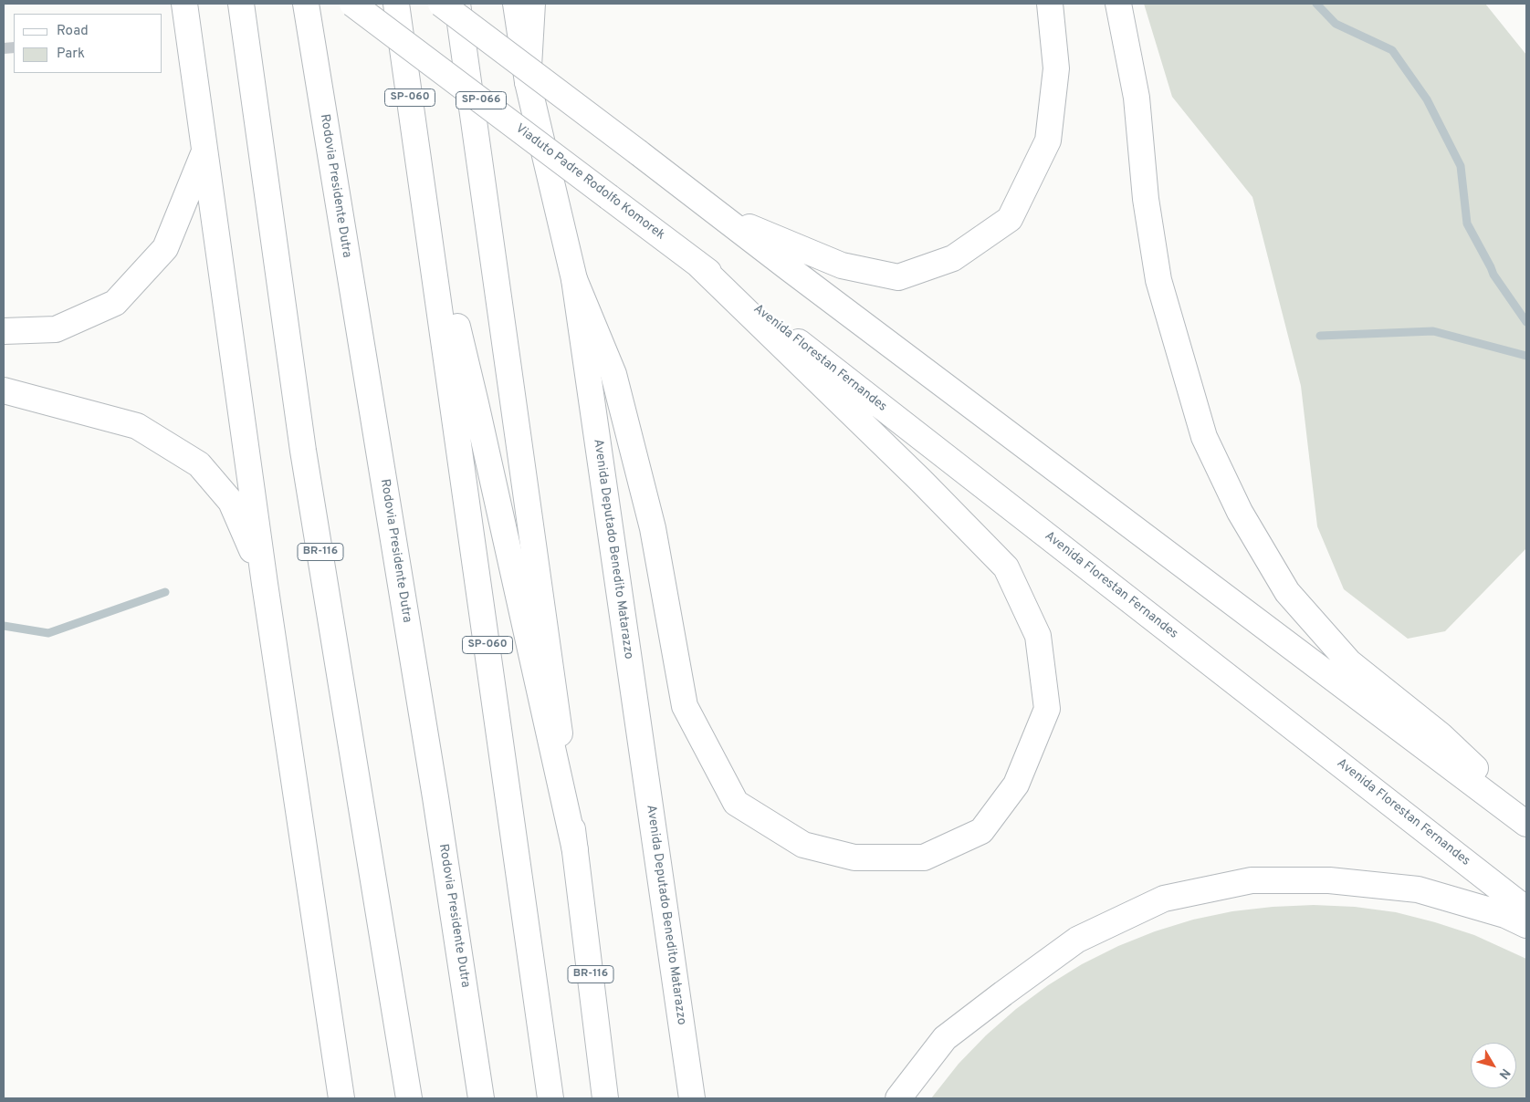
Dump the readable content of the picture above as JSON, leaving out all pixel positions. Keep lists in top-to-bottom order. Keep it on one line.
{"streets":{"main road":["SP-060","SP-066","Viaduto Padre Rodolfo Komorek","Rodovia Presidente Dutra","Avenida Florestan Fernandes","Avenida Deputado Benedito Matarazzo","BR-116"]},"crossings":[["Viaduto Padre Rodolfo Komorek","Avenida Florestan Fernandes"]],"legend":["Road","Park"],"north":"bottom right"}
